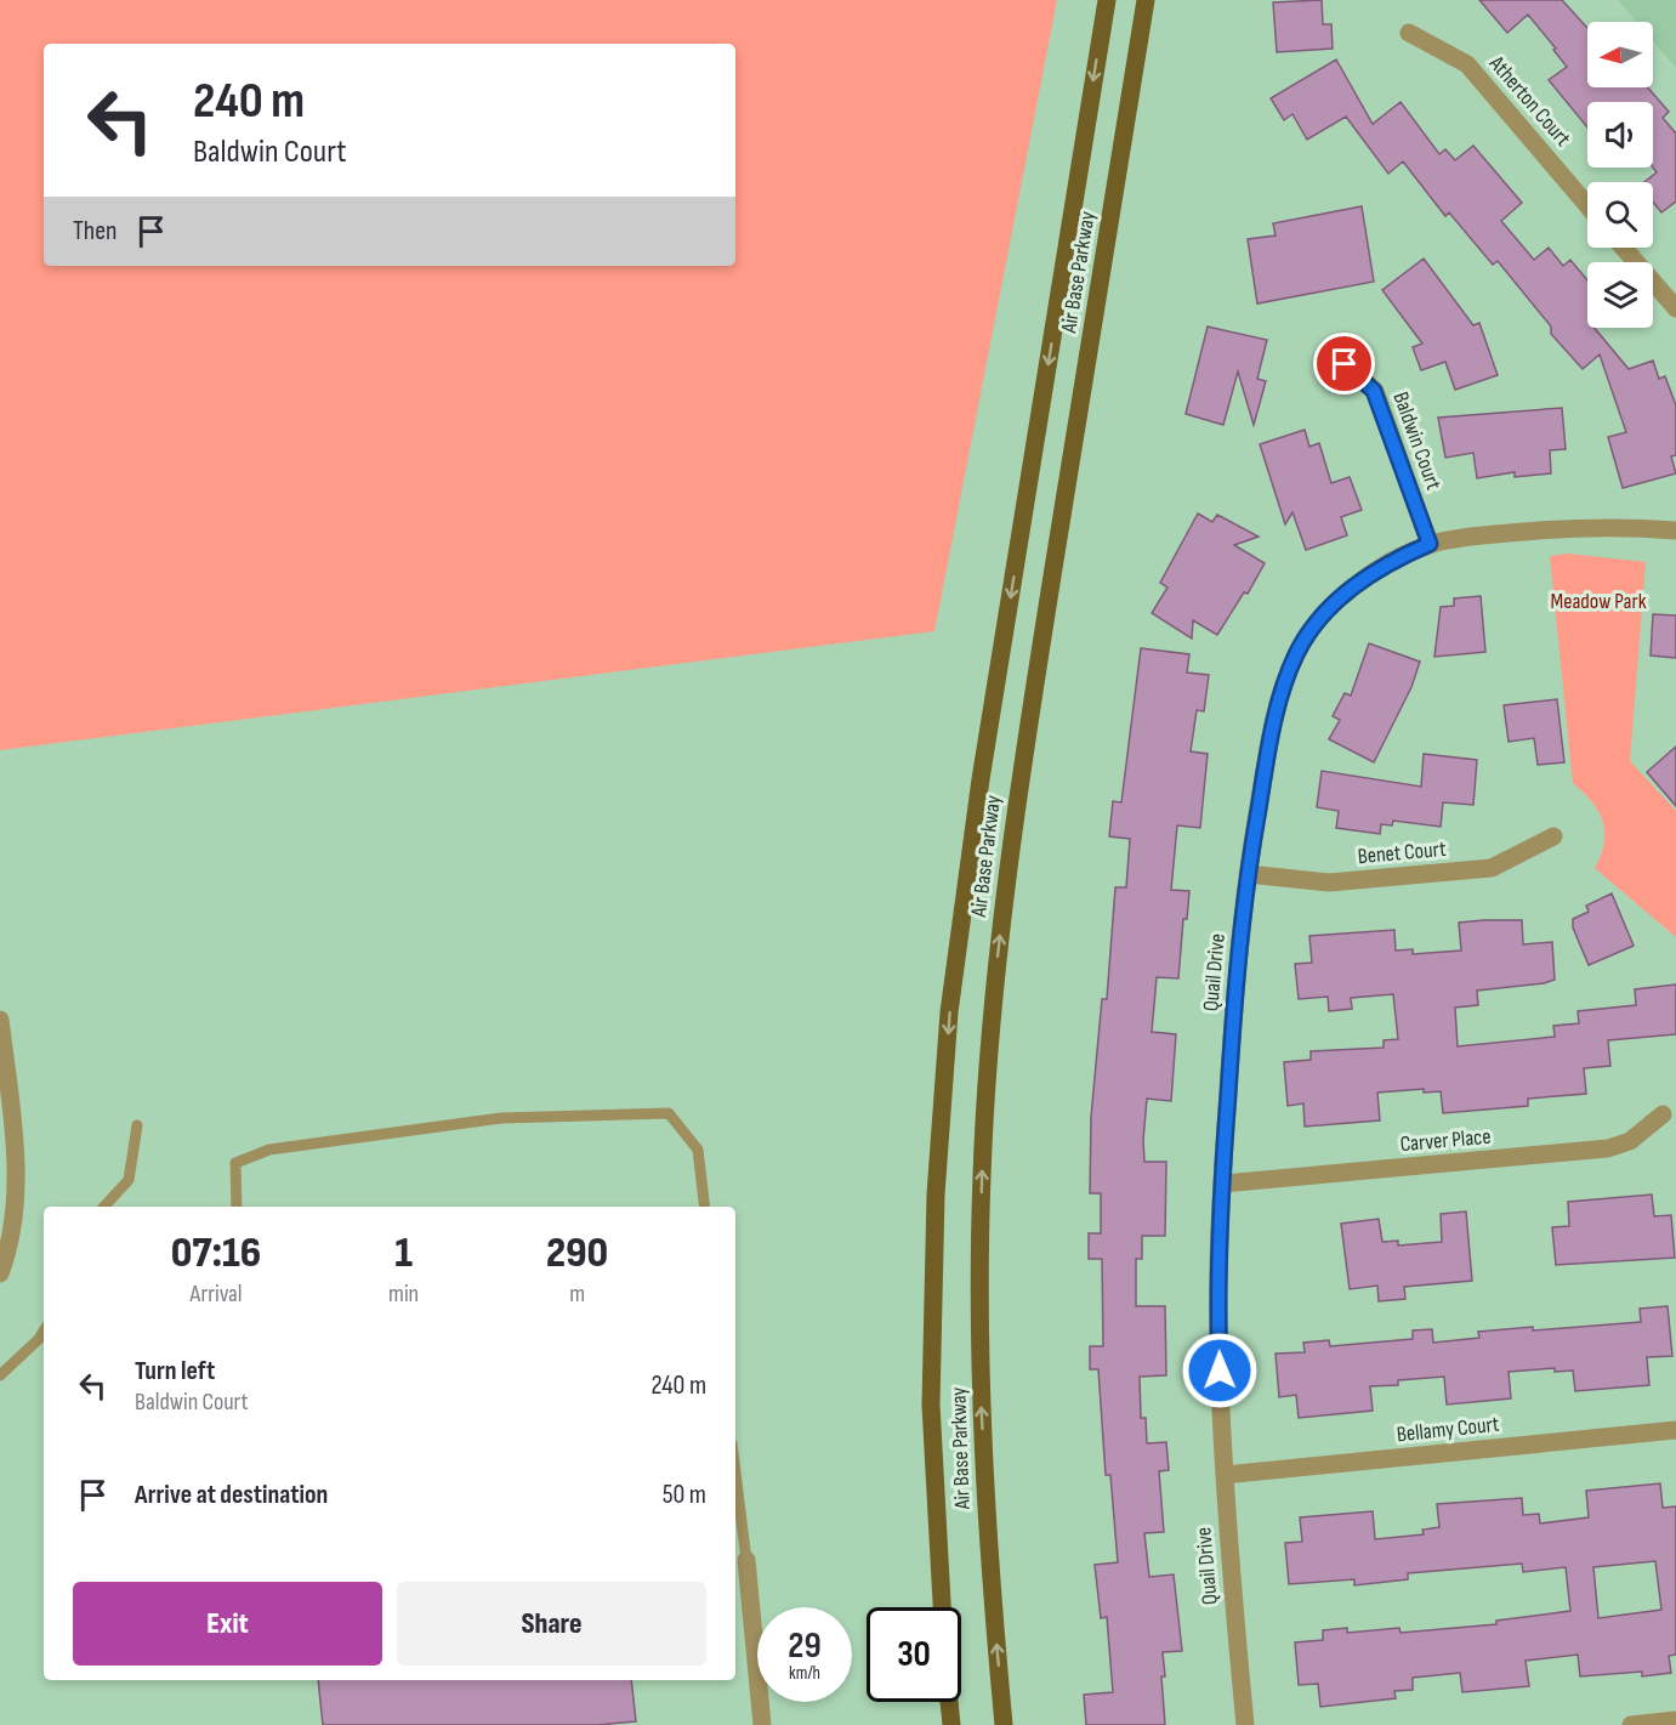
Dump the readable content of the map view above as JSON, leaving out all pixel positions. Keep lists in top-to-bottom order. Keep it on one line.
{"streets":{"main road":["Air Base Parkway"],"street":["Atherton Court","Baldwin Court","Benet Court","Quail Drive","Carver Place","Bellamy Court"]},"crossings":[["Baldwin Court","Quail Drive"],["Benet Court","Quail Drive"],["Quail Drive","Carver Place"],["Quail Drive","Bellamy Court"]],"parks":["Meadow Park"],"north":"left","page":{"turn":["240 m","Baldwin Court"],"then":"Then","eta":["07:16","Arrival","1","min","290","m"],"list":[{"name":"Turn left","note":"Baldwin Court","value":"240 m"},{"name":"Arrive at destination","value":"50 m"}],"buttons":["Exit","Share"],"speed":"29 km/h","limit":"30"}}
